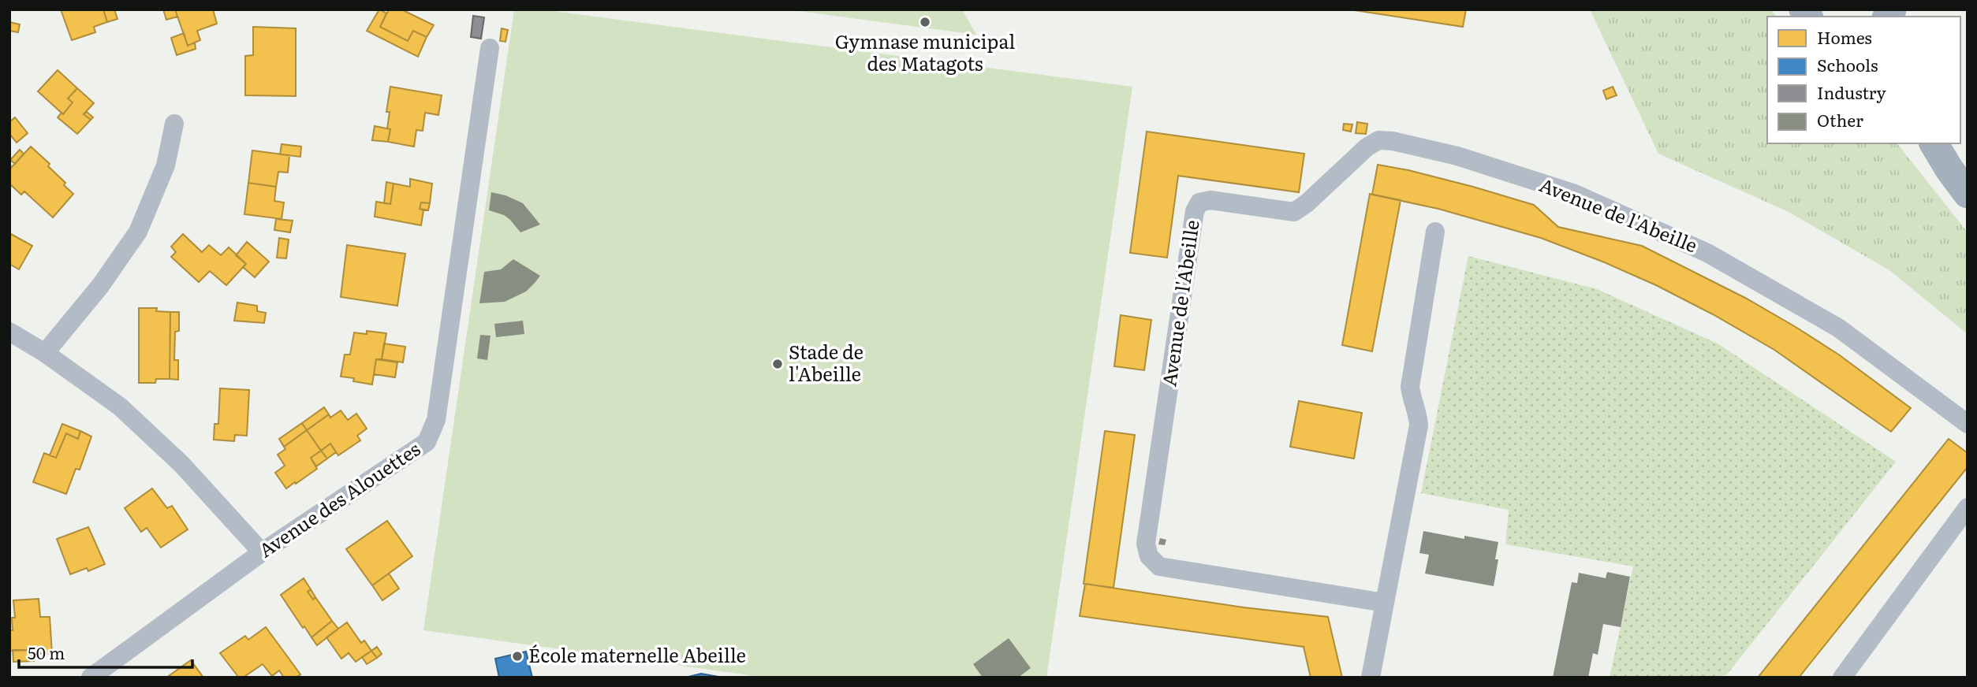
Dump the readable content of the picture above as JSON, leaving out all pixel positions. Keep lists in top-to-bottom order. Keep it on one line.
{"streets":{"street":["Avenue de l'Abeille","Avenue des Alouettes"]},"places":["Gymnase municipal des Matagots","Stade de l'Abeille","École maternelle Abeille"],"legend":["Homes","Schools","Industry","Other"],"scale_bar":"50 m"}
